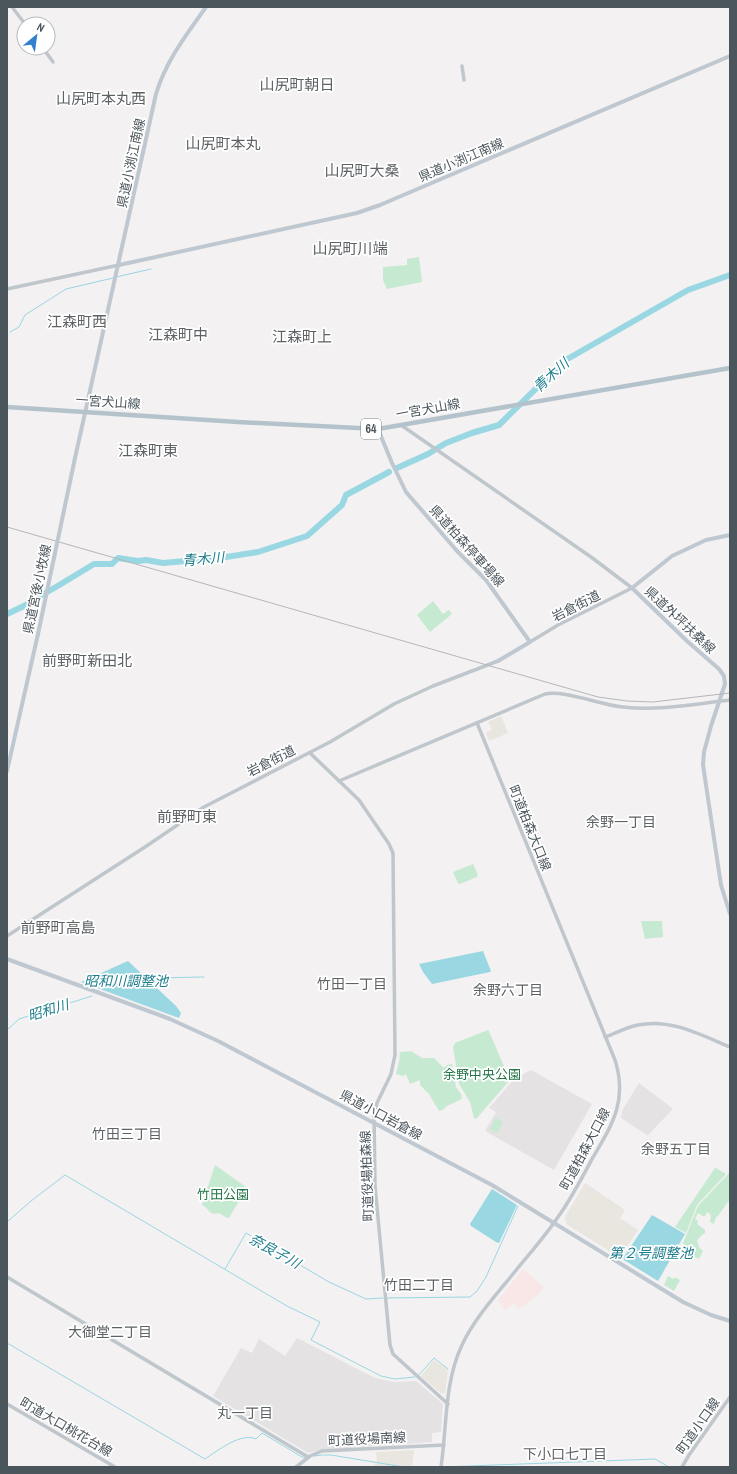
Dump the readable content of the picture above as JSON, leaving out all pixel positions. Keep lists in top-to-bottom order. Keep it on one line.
{"streets":{"main road":["県道小渕江南線","一宮犬山線","64","県道柏森停車場線","県道宮後小牧線","県道外坪扶桑線","県道小口岩倉線"],"street":["岩倉街道","町道柏森大口線","町道役場柏森線","町道小口線","町道大口桃花台線","町道役場南線"]},"crossings":[["県道小渕江南線","一宮犬山線"],["県道小渕江南線","県道宮後小牧線"],["一宮犬山線","県道柏森停車場線"],["一宮犬山線","県道宮後小牧線"],["県道柏森停車場線","岩倉街道"],["岩倉街道","県道外坪扶桑線"],["町道柏森大口線","県道小口岩倉線"],["町道柏森大口線","町道役場柏森線"],["町道柏森大口線","町道役場南線"],["県道小口岩倉線","町道役場柏森線"]],"districts":["山尻町朝日","山尻町本丸西","山尻町本丸","山尻町大桑","山尻町川端","江森町西","江森町中","江森町上","江森町東","前野町新田北","前野町東","余野一丁目","前野町高島","竹田一丁目","余野六丁目","竹田三丁目","余野五丁目","竹田二丁目","大御堂二丁目","丸一丁目","下小口七丁目"],"water":["青木川","昭和川調整池","昭和川","奈良子川","第２号調整池"],"parks":["余野中央公園","竹田公園"],"north":"top right"}
